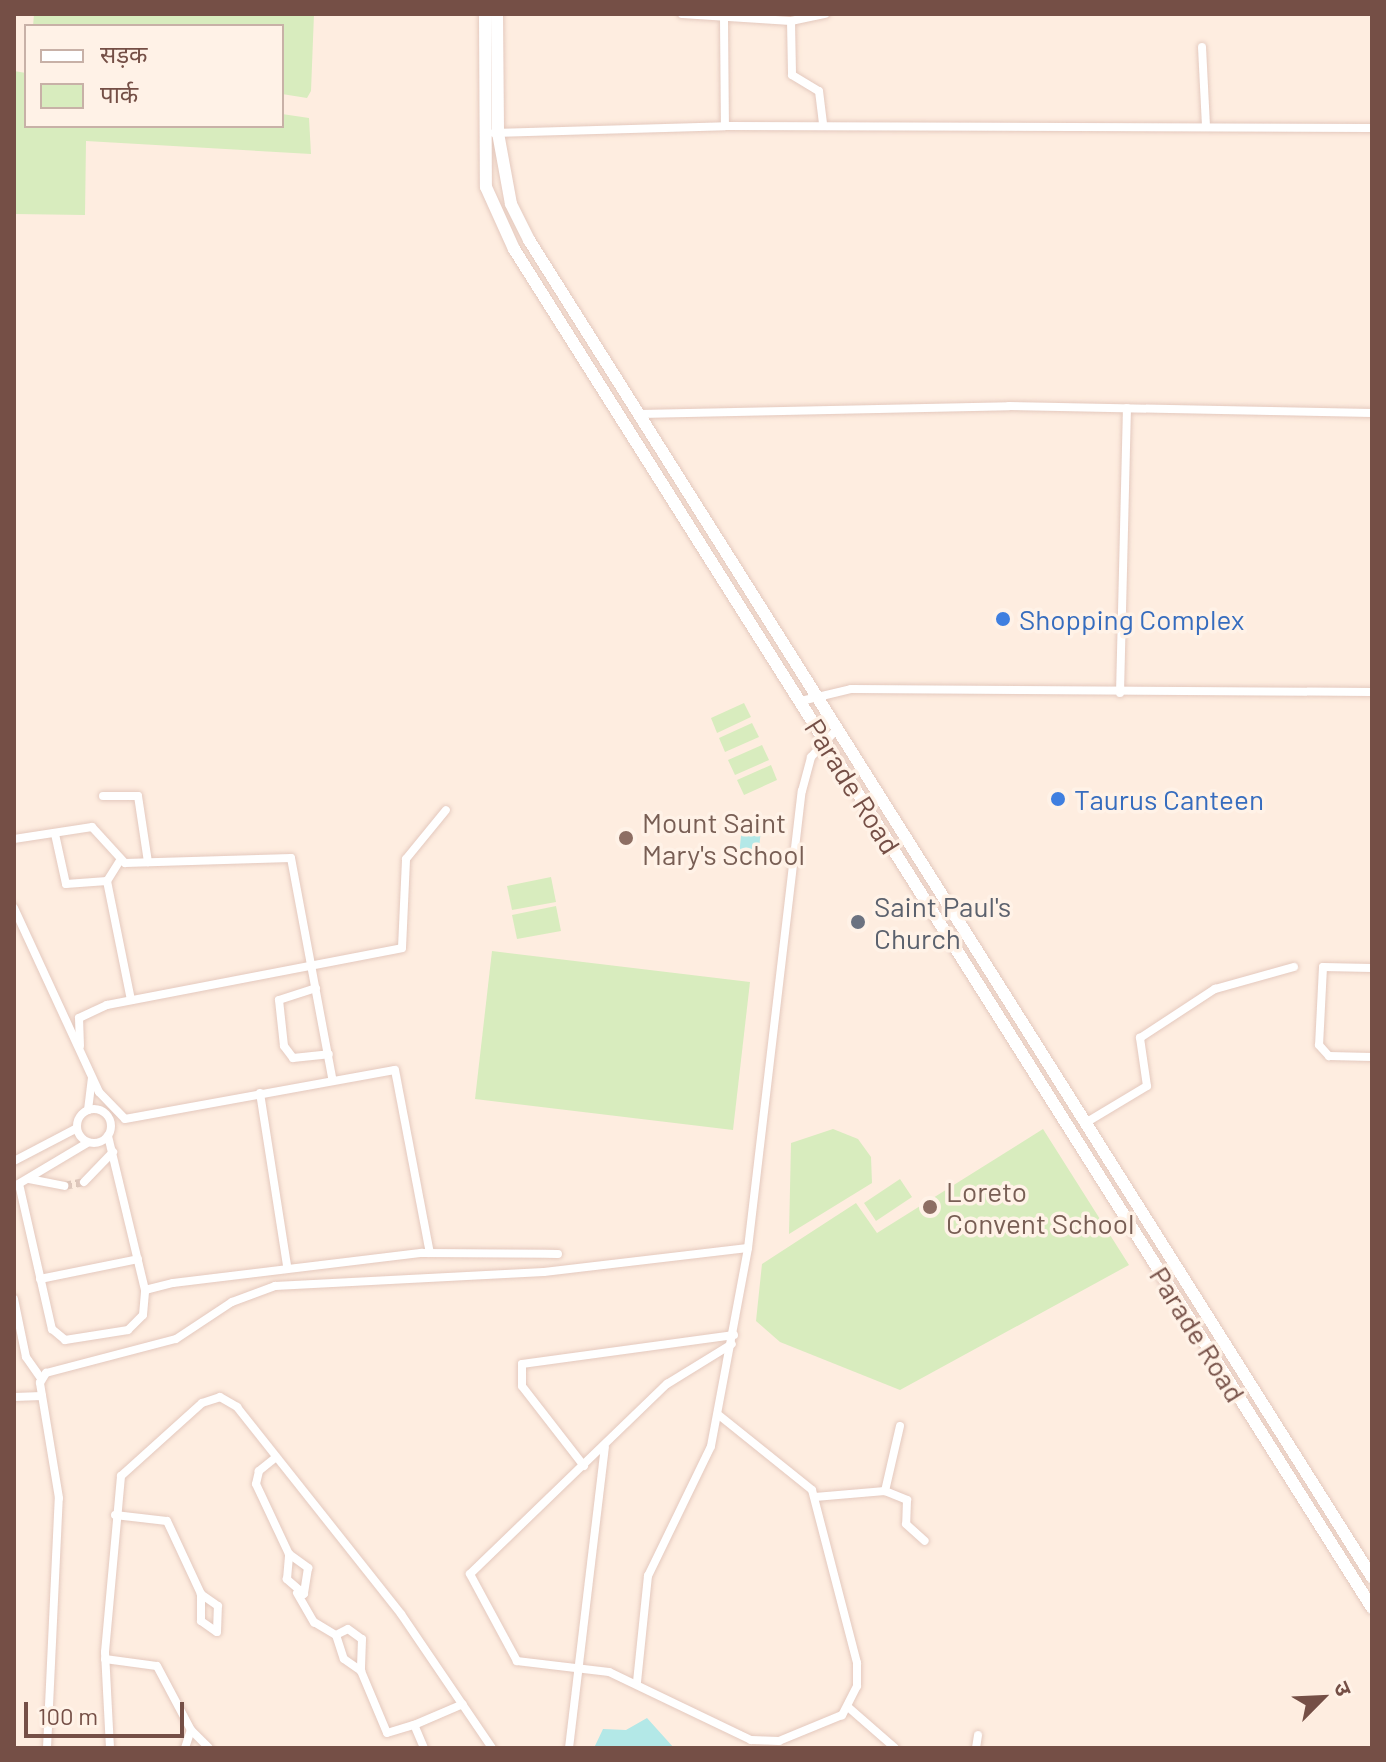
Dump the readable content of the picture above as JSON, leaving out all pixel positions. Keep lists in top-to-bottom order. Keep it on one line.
{"streets":{"street":["Parade Road"]},"places":["Shopping Complex","Taurus Canteen","Mount Saint Mary's School","Saint Paul's Church","Loreto Convent School"],"legend":["सड़क","पार्क"],"scale_bar":"100 m","north":"top right"}
